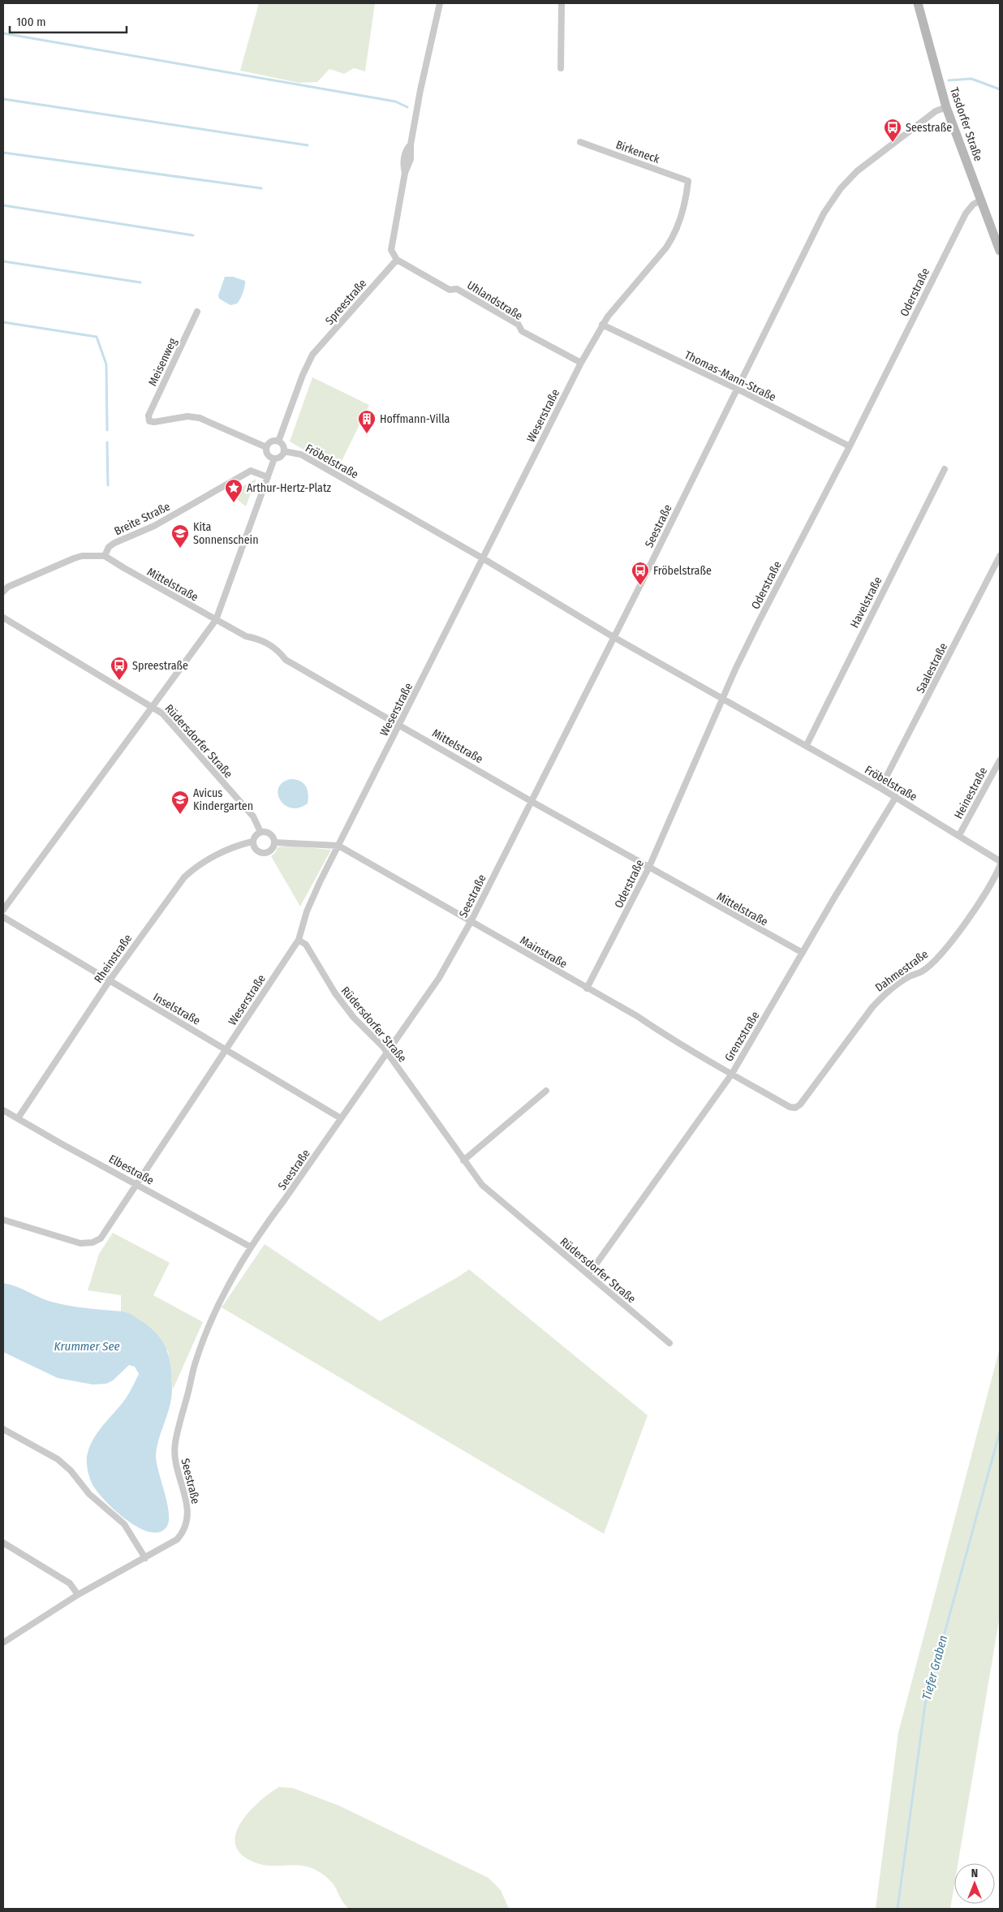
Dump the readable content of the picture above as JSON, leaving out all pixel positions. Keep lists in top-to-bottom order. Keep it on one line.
{"streets":{"main road":["Tasdorfer Straße"],"street":["Birkeneck","Oderstraße","Uhlandstraße","Spreestraße","Meisenweg","Thomas-Mann-Straße","Weserstraße","Fröbelstraße","Breite Straße","Seestraße","Mittelstraße","Havelstraße","Saalestraße","Rüdersdorfer Straße","Heinestraße","Mainstraße","Rheinstraße","Dahmestraße","Inselstraße","Grenzstraße","Elbestraße"]},"crossings":[["Tasdorfer Straße","Oderstraße"],["Tasdorfer Straße","Seestraße"],["Birkeneck","Weserstraße"],["Oderstraße","Thomas-Mann-Straße"],["Oderstraße","Fröbelstraße"],["Oderstraße","Mittelstraße"],["Oderstraße","Mainstraße"],["Uhlandstraße","Spreestraße"],["Uhlandstraße","Weserstraße"],["Spreestraße","Meisenweg"],["Spreestraße","Fröbelstraße"],["Meisenweg","Fröbelstraße"],["Thomas-Mann-Straße","Weserstraße"],["Thomas-Mann-Straße","Seestraße"],["Weserstraße","Fröbelstraße"],["Weserstraße","Mittelstraße"],["Weserstraße","Rüdersdorfer Straße"],["Weserstraße","Mainstraße"],["Weserstraße","Inselstraße"],["Weserstraße","Elbestraße"],["Fröbelstraße","Seestraße"],["Fröbelstraße","Havelstraße"],["Fröbelstraße","Saalestraße"],["Fröbelstraße","Heinestraße"],["Fröbelstraße","Grenzstraße"],["Breite Straße","Mittelstraße"],["Seestraße","Mittelstraße"],["Seestraße","Rüdersdorfer Straße"],["Seestraße","Mainstraße"],["Seestraße","Inselstraße"],["Seestraße","Elbestraße"],["Mittelstraße","Grenzstraße"],["Rüdersdorfer Straße","Mainstraße"],["Rüdersdorfer Straße","Rheinstraße"],["Rüdersdorfer Straße","Grenzstraße"],["Mainstraße","Rheinstraße"],["Mainstraße","Dahmestraße"],["Mainstraße","Grenzstraße"],["Rheinstraße","Inselstraße"],["Rheinstraße","Elbestraße"]],"water":["Krummer See","Tiefer Graben"],"places":{"bus stop":["Seestraße","Fröbelstraße","Spreestraße"],"building":["Hoffmann-Villa"],"place":["Arthur-Hertz-Platz"],"school or university":["Kita Sonnenschein","Avicus Kindergarten"]},"scale_bar":"100 m","north":"top"}
